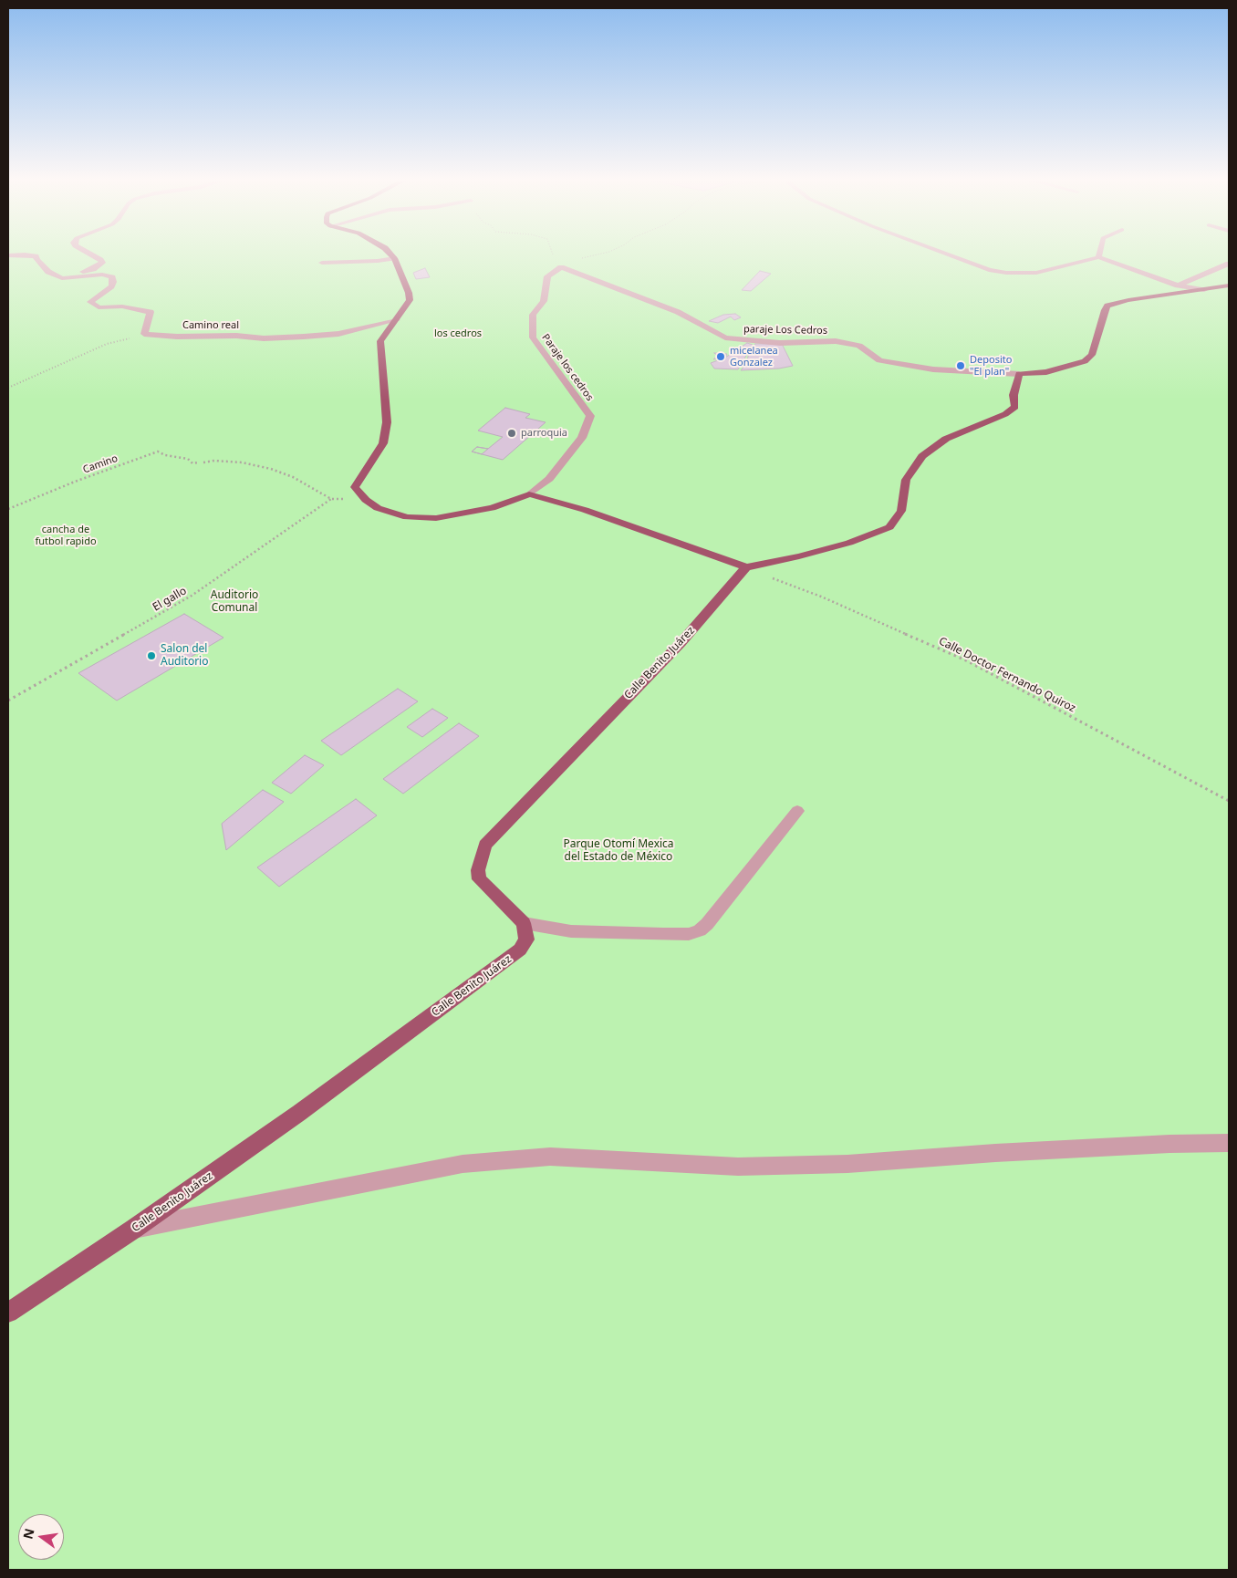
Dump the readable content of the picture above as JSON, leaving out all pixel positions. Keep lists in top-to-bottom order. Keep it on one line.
{"streets":{"main road":["Calle Benito Juárez"],"street":["Camino real","paraje Los Cedros","Paraje los cedros"],"path":["Camino","El gallo","Calle Doctor Fernando Quiroz"]},"crossings":[["paraje Los Cedros","Paraje los cedros"],["Calle Benito Juárez","Calle Doctor Fernando Quiroz"]],"parks":["los cedros","cancha de futbol rapido","Auditorio Comunal","Parque Otomí Mexica del Estado de México"],"places":["micelanea Gonzalez","Deposito \"El plan\"","parroquia","Salon del Auditorio"],"north":"left"}
